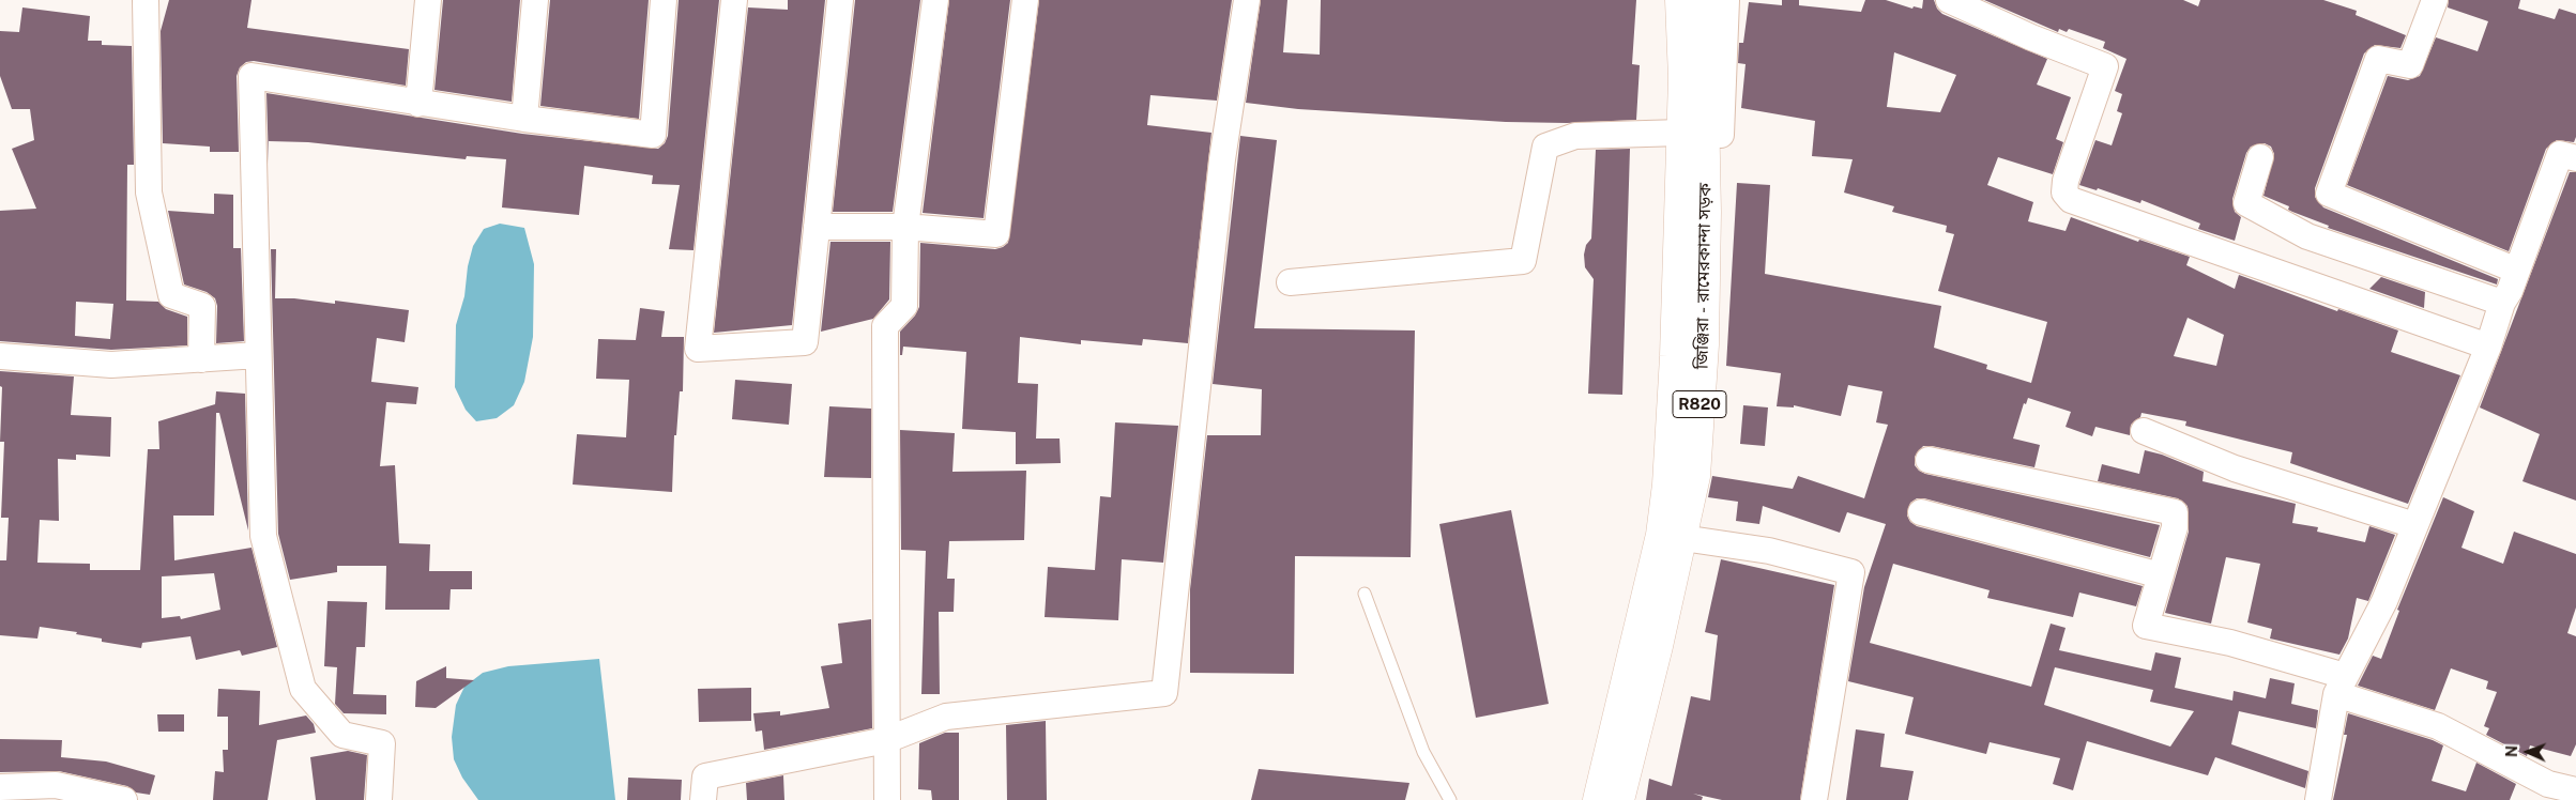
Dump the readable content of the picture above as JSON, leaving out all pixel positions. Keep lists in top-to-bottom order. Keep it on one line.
{"streets":{"main road":["জিঞ্জিরা - রামেরকান্দা সড়ক","R820"]},"north":"left"}
